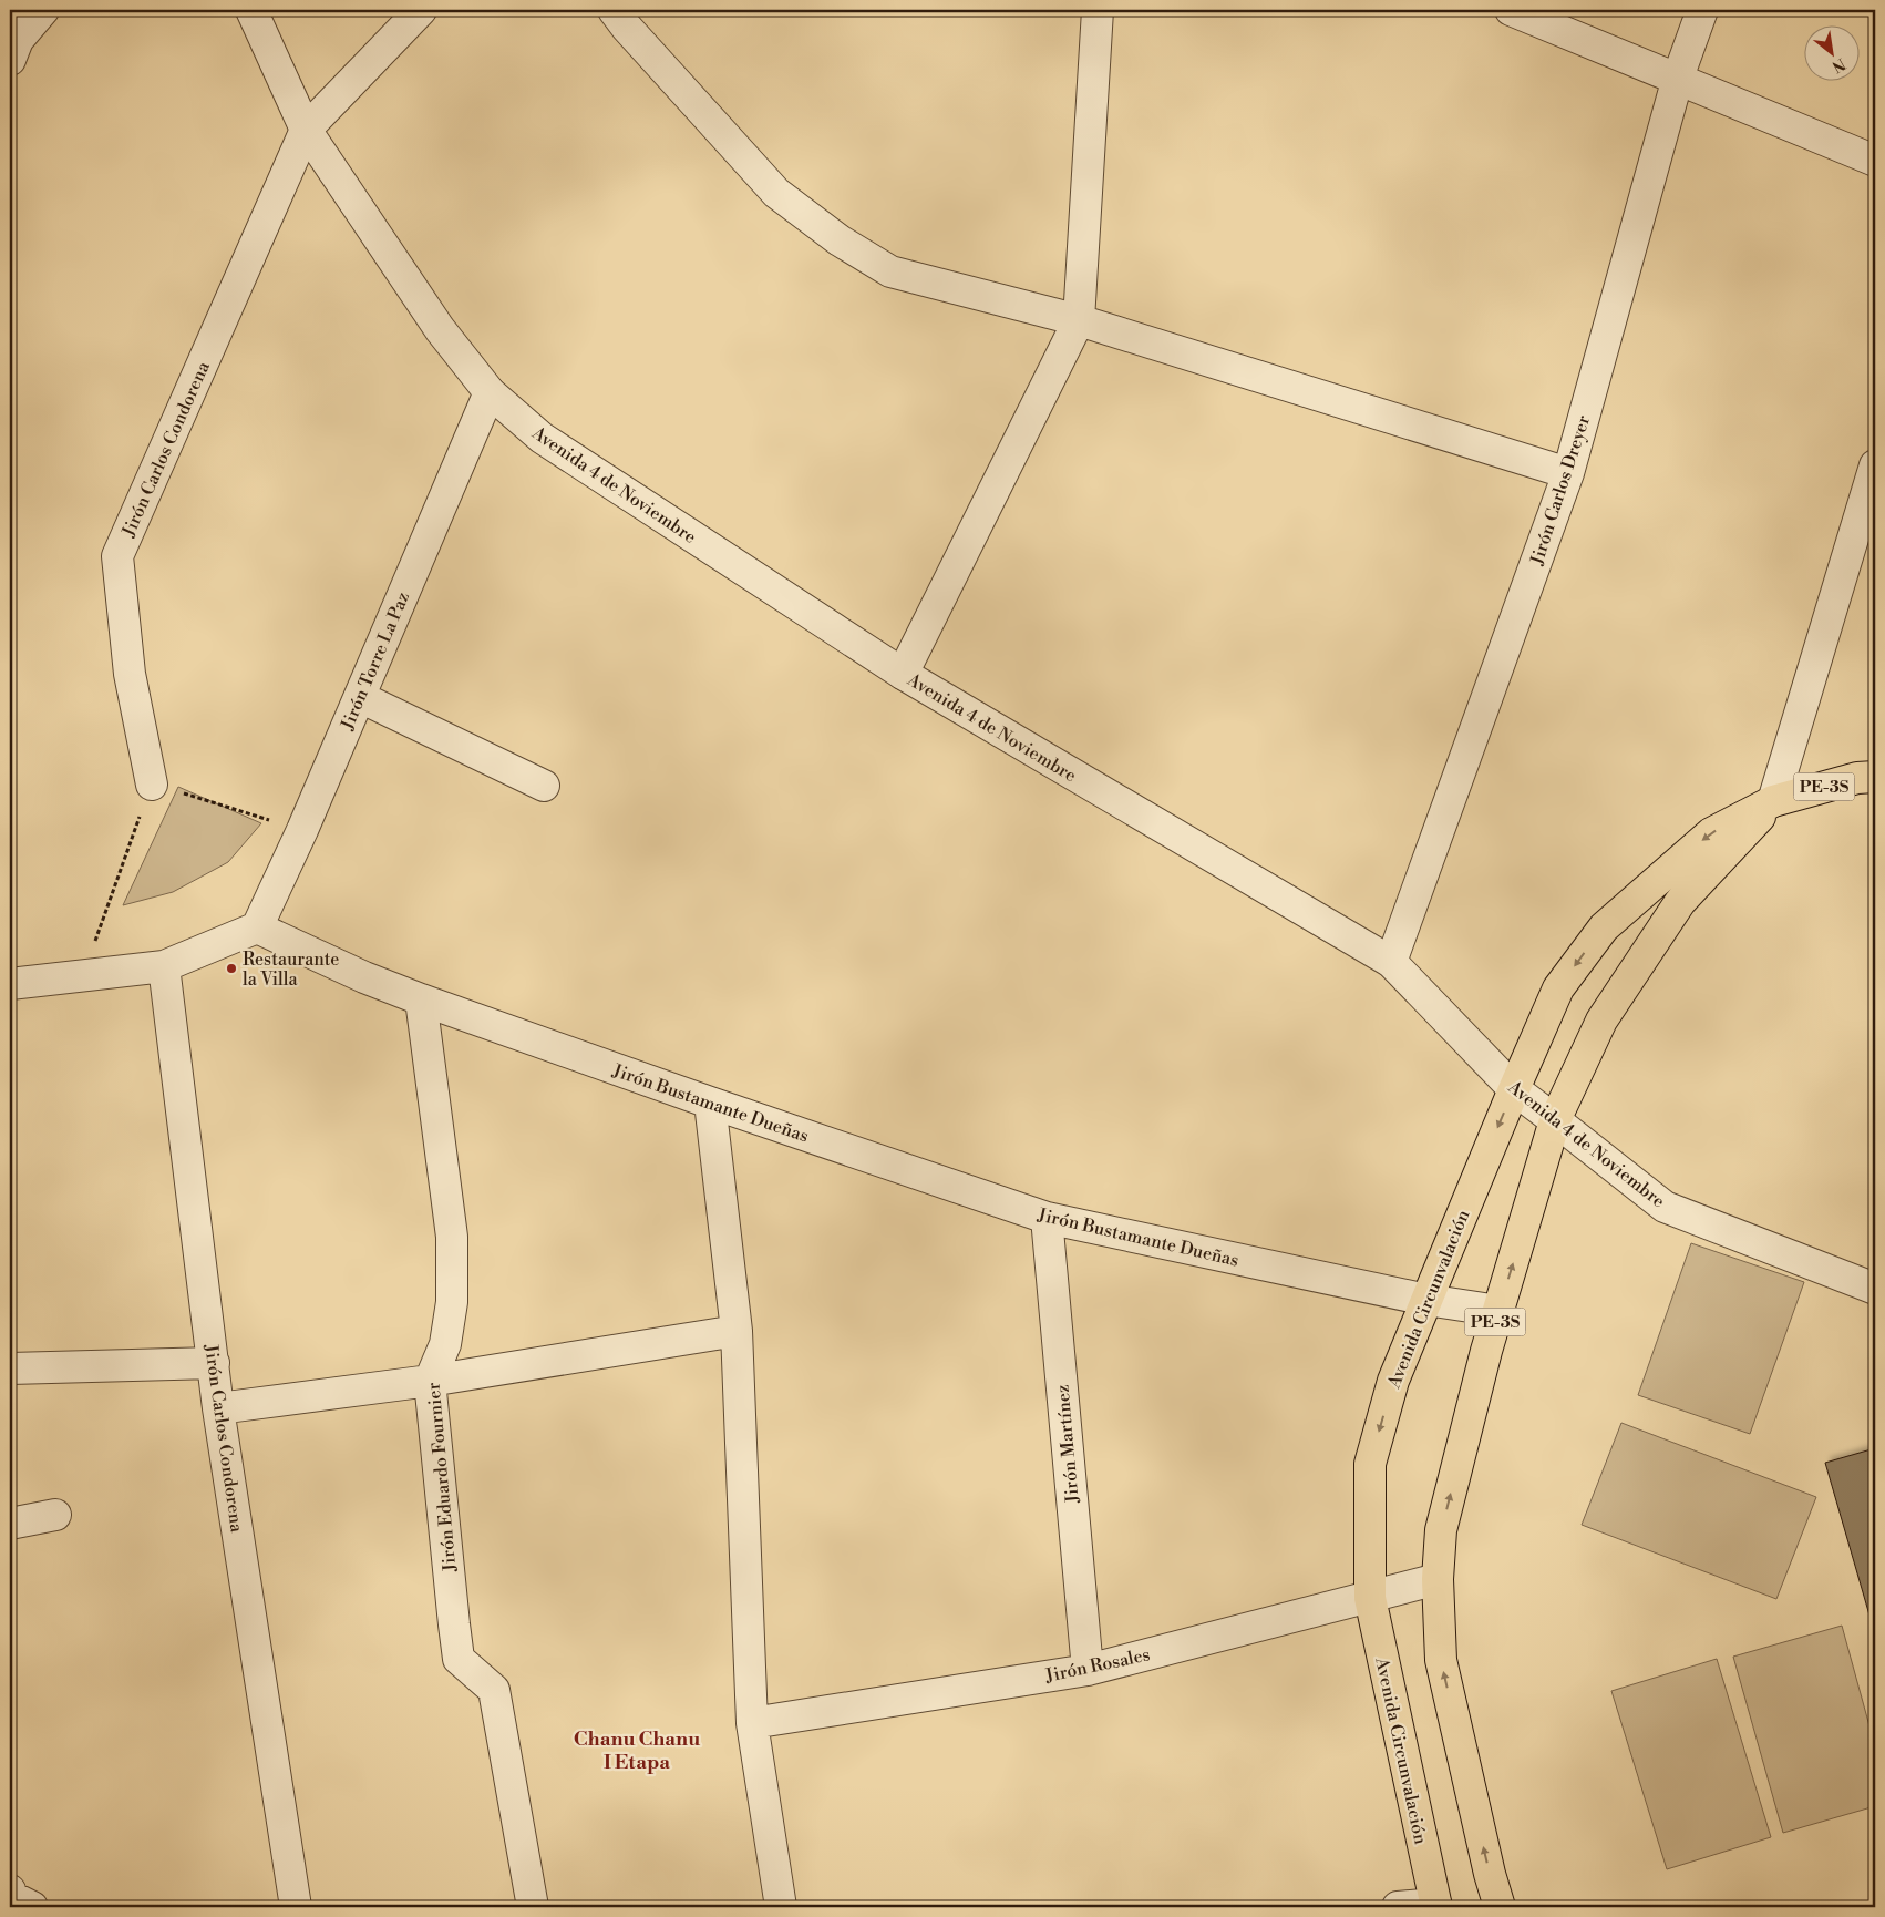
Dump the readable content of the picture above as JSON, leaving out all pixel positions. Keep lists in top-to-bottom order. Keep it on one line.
{"streets":{"highway":["PE-3S","Avenida Circunvalación"],"street":["Jirón Carlos Condorena","Avenida 4 de Noviembre","Jirón Carlos Dreyer","Jirón Torre La Paz","Jirón Bustamante Dueñas","Jirón Martínez","Jirón Eduardo Fournier","Jirón Rosales"]},"crossings":[["Jirón Carlos Condorena","Avenida 4 de Noviembre"],["Avenida 4 de Noviembre","Jirón Carlos Dreyer"],["Avenida 4 de Noviembre","Jirón Torre La Paz"],["Avenida 4 de Noviembre","PE-3S"],["Avenida 4 de Noviembre","Avenida Circunvalación"],["Jirón Torre La Paz","Jirón Bustamante Dueñas"],["PE-3S","Jirón Bustamante Dueñas"],["PE-3S","Avenida Circunvalación"],["PE-3S","Jirón Rosales"],["Jirón Bustamante Dueñas","Avenida Circunvalación"],["Jirón Bustamante Dueñas","Jirón Martínez"],["Jirón Bustamante Dueñas","Jirón Eduardo Fournier"],["Avenida Circunvalación","Jirón Rosales"],["Jirón Martínez","Jirón Rosales"]],"districts":["Chanu Chanu I Etapa"],"places":["Restaurante la Villa"],"north":"bottom right"}
